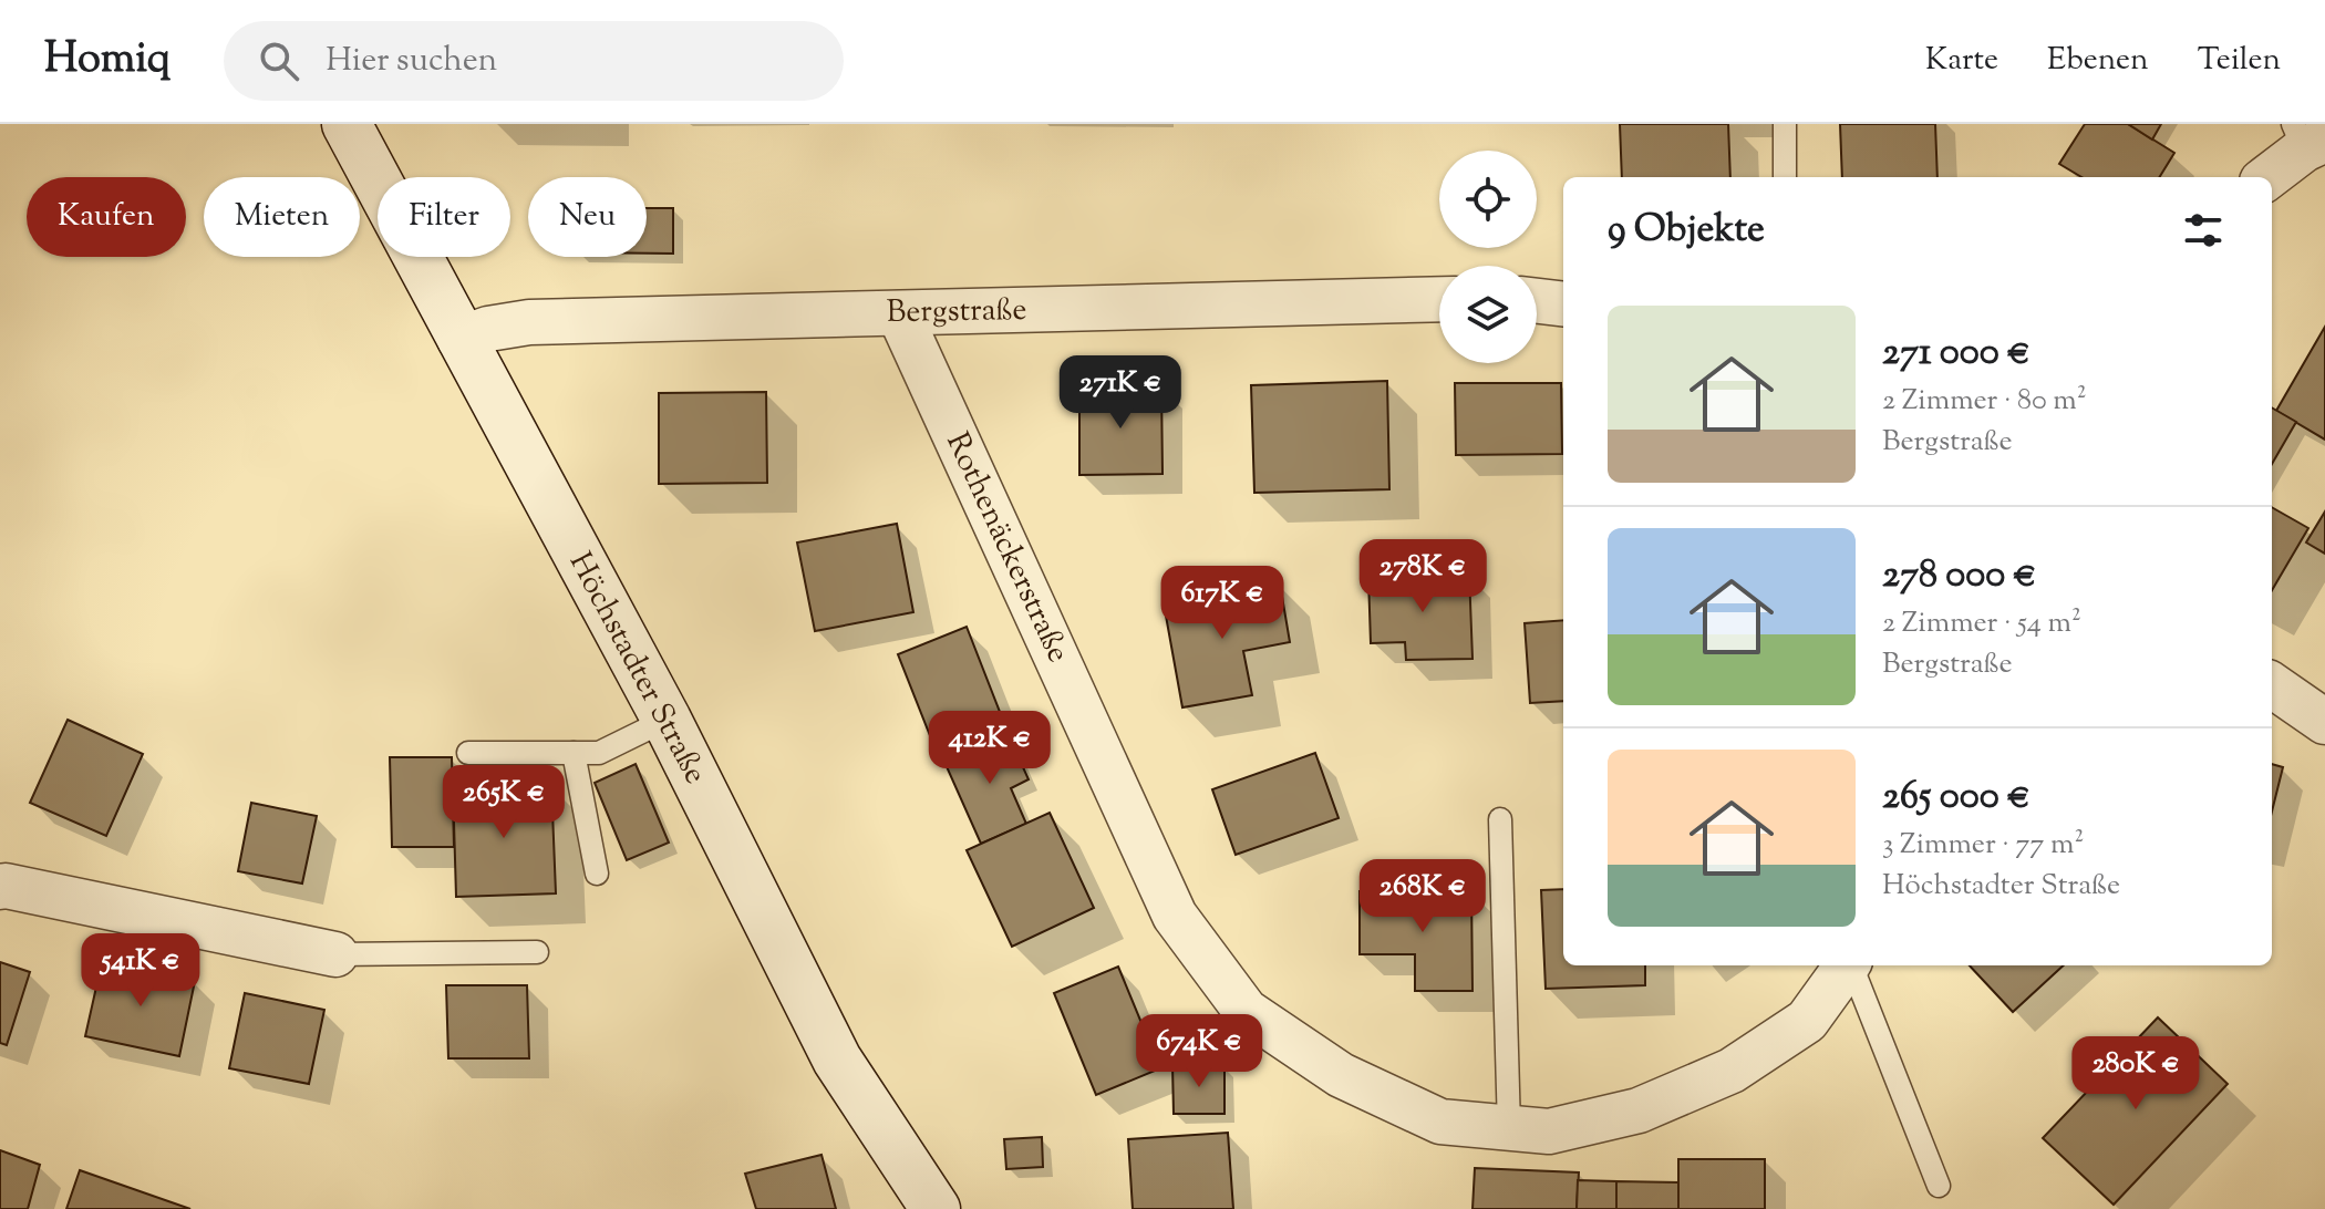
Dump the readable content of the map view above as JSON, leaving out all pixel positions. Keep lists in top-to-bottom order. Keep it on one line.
{"streets":{"street":["Bergstraße","Rothenäckerstraße","Höchstadter Straße"]},"crossings":[["Bergstraße","Rothenäckerstraße"],["Bergstraße","Höchstadter Straße"]],"page":{"header":"Homiq","search":"Hier suchen","nav":["Karte","Ebenen","Teilen"],"chip":["Kaufen","Mieten","Filter","Neu"],"heading":"9 Objekte","list":[{"name":"271 000 €","note":"2 Zimmer · 80 m² · Bergstraße"},{"name":"278 000 €","note":"2 Zimmer · 54 m² · Bergstraße"},{"name":"265 000 €","note":"3 Zimmer · 77 m² · Höchstadter Straße"}],"price":["271K €","278K €","617K €","412K €","265K €","268K €","541K €","674K €","280K €"]}}
